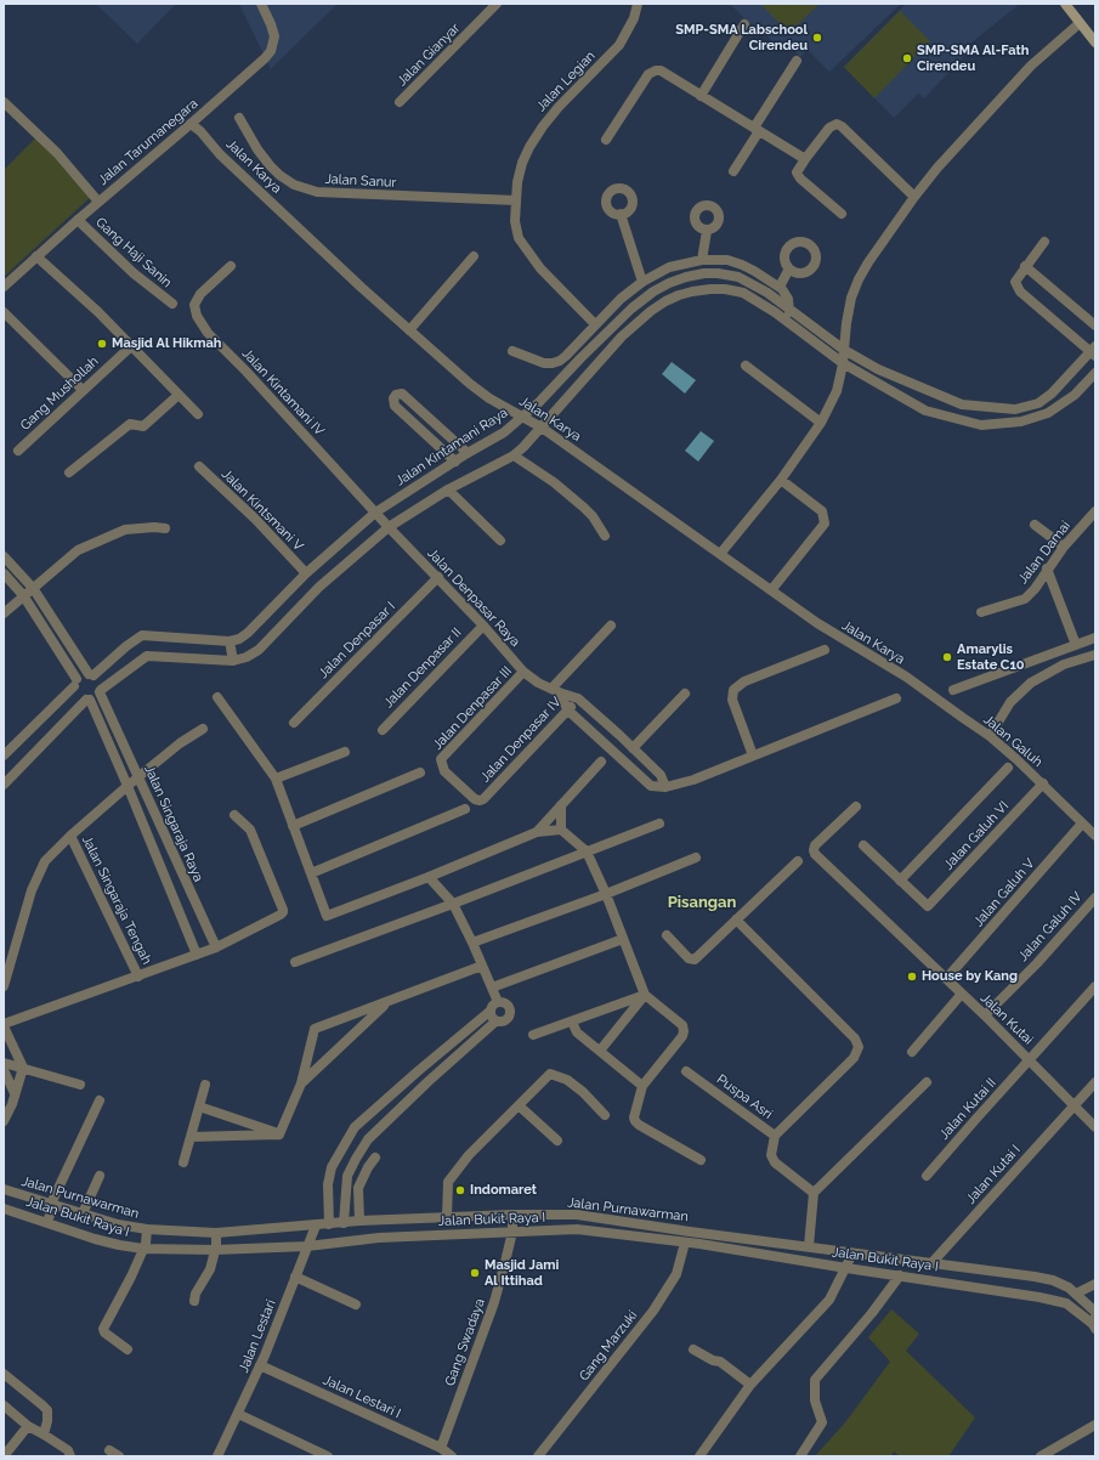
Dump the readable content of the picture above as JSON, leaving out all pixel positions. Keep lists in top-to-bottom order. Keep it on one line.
{"streets":{"street":["Jalan Gianyar","Jalan Legian","Jalan Tarumanegara","Jalan Karya","Jalan Sanur","Gang Haji Sanin","Jalan Kintamani IV","Gang Mushollah","Jalan Kintamani Raya","Jalan Kintsmani V","Jalan Damai","Jalan Denpasar Raya","Jalan Denpasar I","Jalan Denpasar II","Jalan Denpasar III","Jalan Denpasar IV","Jalan Galuh","Jalan Singaraja Raya","Jalan Galuh VI","Jalan Galuh V","Jalan Singaraja Tengah","Jalan Galuh IV","Jalan Kutai","Puspa Asri","Jalan Kutai II","Jalan Kutai I","Jalan Purnawarman","Jalan Bukit Raya I","Jalan Lestari","Gang Swadaya","Gang Marzuki","Jalan Lestari I"]},"crossings":[["Jalan Legian","Jalan Sanur"],["Jalan Tarumanegara","Jalan Karya"],["Jalan Tarumanegara","Gang Haji Sanin"],["Jalan Karya","Jalan Kintamani Raya"],["Jalan Karya","Jalan Galuh"],["Jalan Kintamani IV","Jalan Kintamani Raya"],["Jalan Kintamani IV","Jalan Denpasar Raya"],["Jalan Kintamani Raya","Jalan Kintsmani V"],["Jalan Kintamani Raya","Jalan Denpasar Raya"],["Jalan Denpasar Raya","Jalan Denpasar I"],["Jalan Denpasar Raya","Jalan Denpasar II"],["Jalan Denpasar Raya","Jalan Denpasar III"],["Jalan Denpasar Raya","Jalan Denpasar IV"],["Jalan Denpasar III","Jalan Denpasar IV"],["Jalan Galuh","Jalan Galuh VI"],["Jalan Galuh","Jalan Galuh V"],["Jalan Galuh V","Jalan Kutai"],["Jalan Galuh IV","Jalan Kutai"],["Jalan Kutai","Jalan Kutai II"],["Jalan Kutai","Jalan Kutai I"],["Jalan Kutai I","Jalan Purnawarman"],["Jalan Purnawarman","Jalan Bukit Raya I"],["Jalan Purnawarman","Jalan Lestari"],["Jalan Purnawarman","Gang Swadaya"],["Jalan Bukit Raya I","Jalan Lestari"],["Jalan Bukit Raya I","Gang Swadaya"],["Jalan Bukit Raya I","Gang Marzuki"],["Jalan Lestari","Jalan Lestari I"],["Gang Swadaya","Jalan Lestari I"]],"districts":["Pisangan"],"places":["SMP-SMA Labschool Cirendeu","SMP-SMA Al-Fath Cirendeu","Masjid Al Hikmah","Amarylis Estate C10","House by Kang","Indomaret","Masjid Jami Al Ittihad"]}
